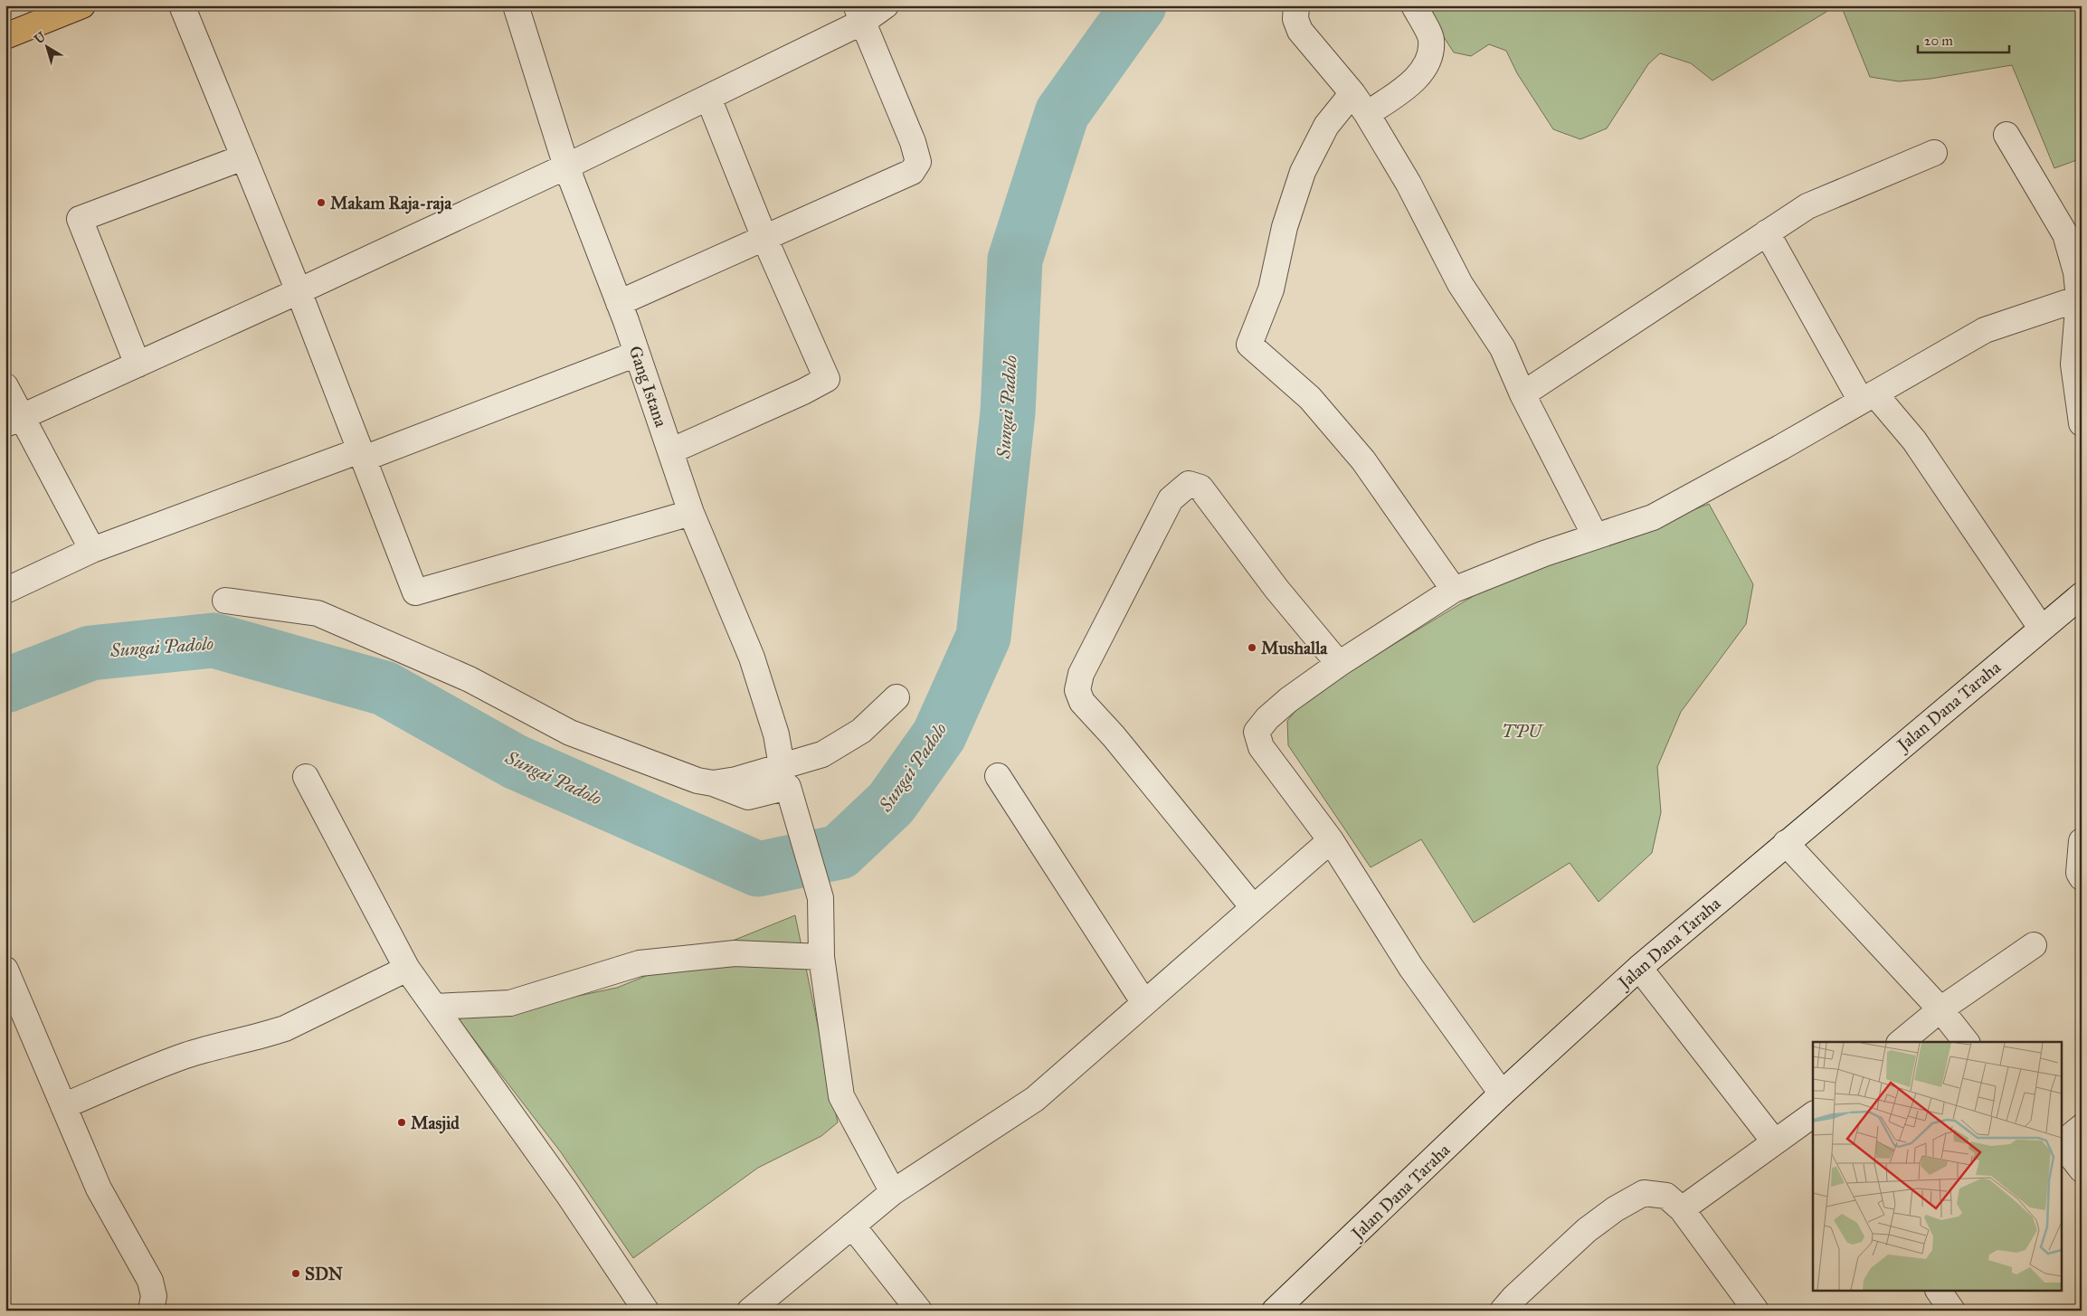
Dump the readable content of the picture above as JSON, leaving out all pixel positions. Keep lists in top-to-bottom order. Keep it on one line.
{"streets":{"street":["Gang Istana","Jalan Dana Taraha"]},"water":["Sungai Padolo"],"parks":["TPU"],"places":["Makam Raja-raja","Mushalla","Masjid","SDN"],"scale_bar":"20 m","north":"top left"}
